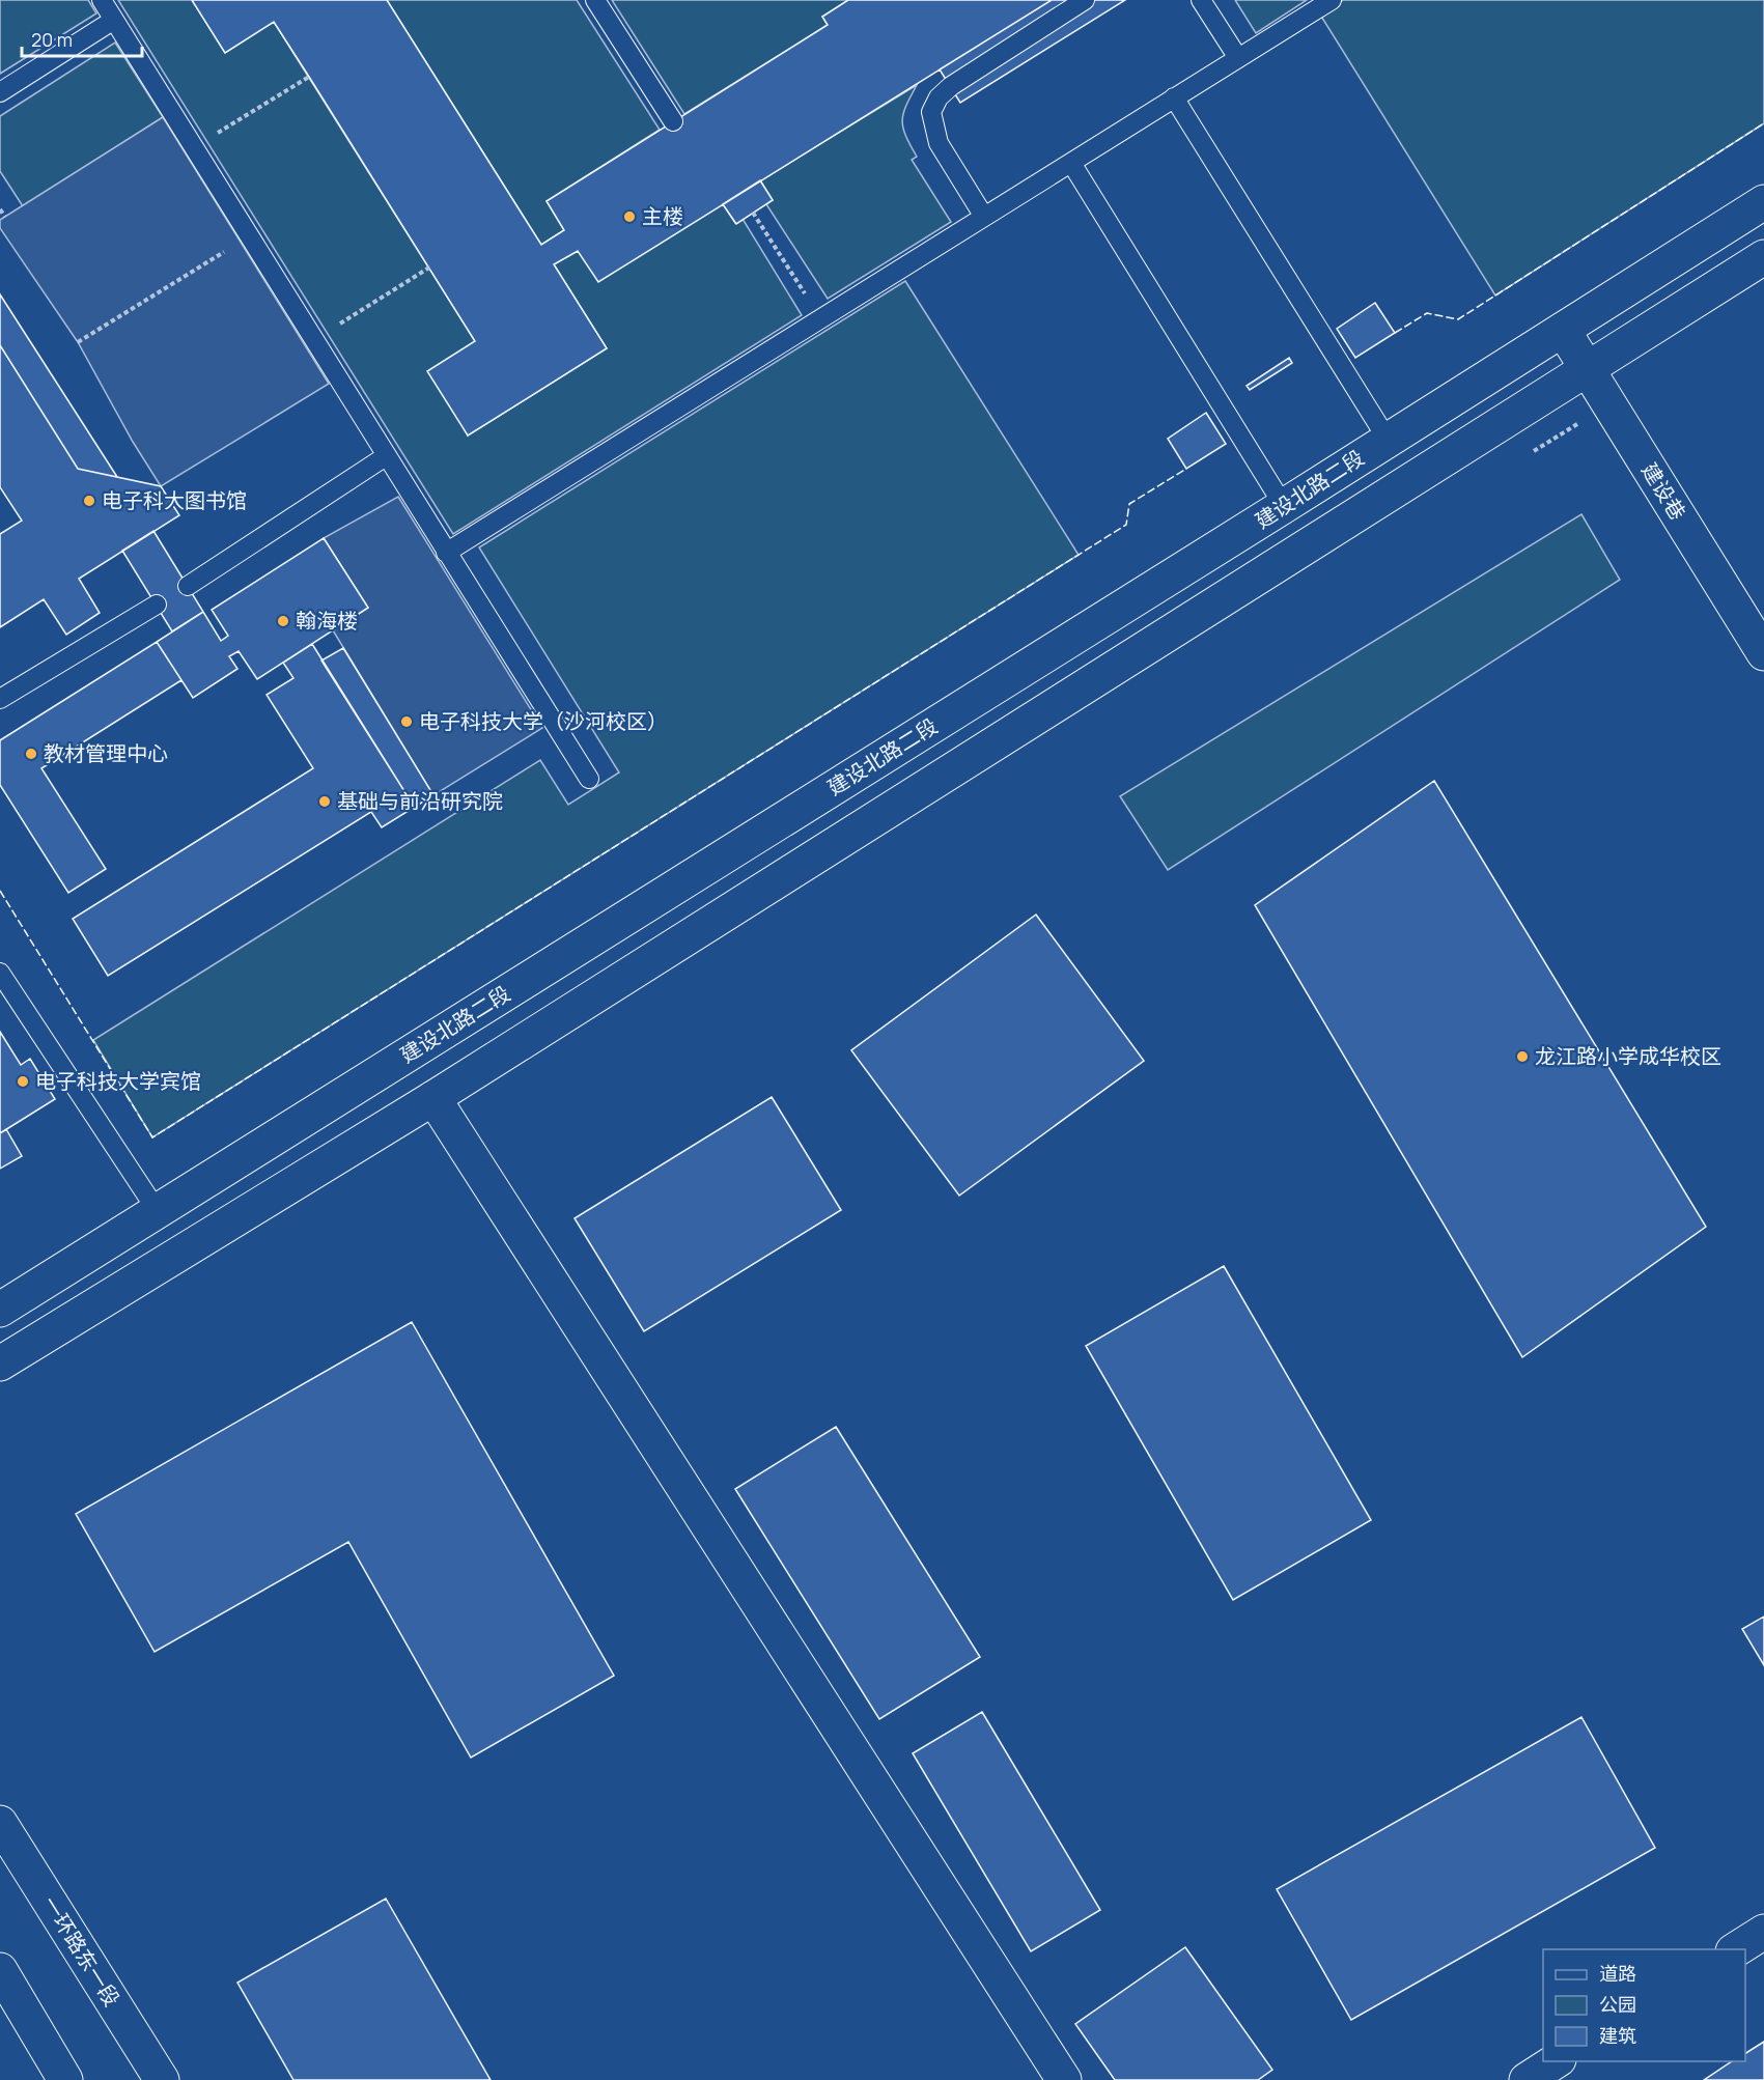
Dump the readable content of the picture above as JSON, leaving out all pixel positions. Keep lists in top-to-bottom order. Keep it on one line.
{"streets":{"main road":["建设北路二段","建设巷","一环路东一段"]},"crossings":[["建设北路二段","建设巷"]],"places":["主楼","电子科大图书馆","翰海楼","电子科技大学（沙河校区）","教材管理中心","基础与前沿研究院","龙江路小学成华校区","电子科技大学宾馆"],"legend":["道路","公园","建筑"],"scale_bar":"20 m"}
